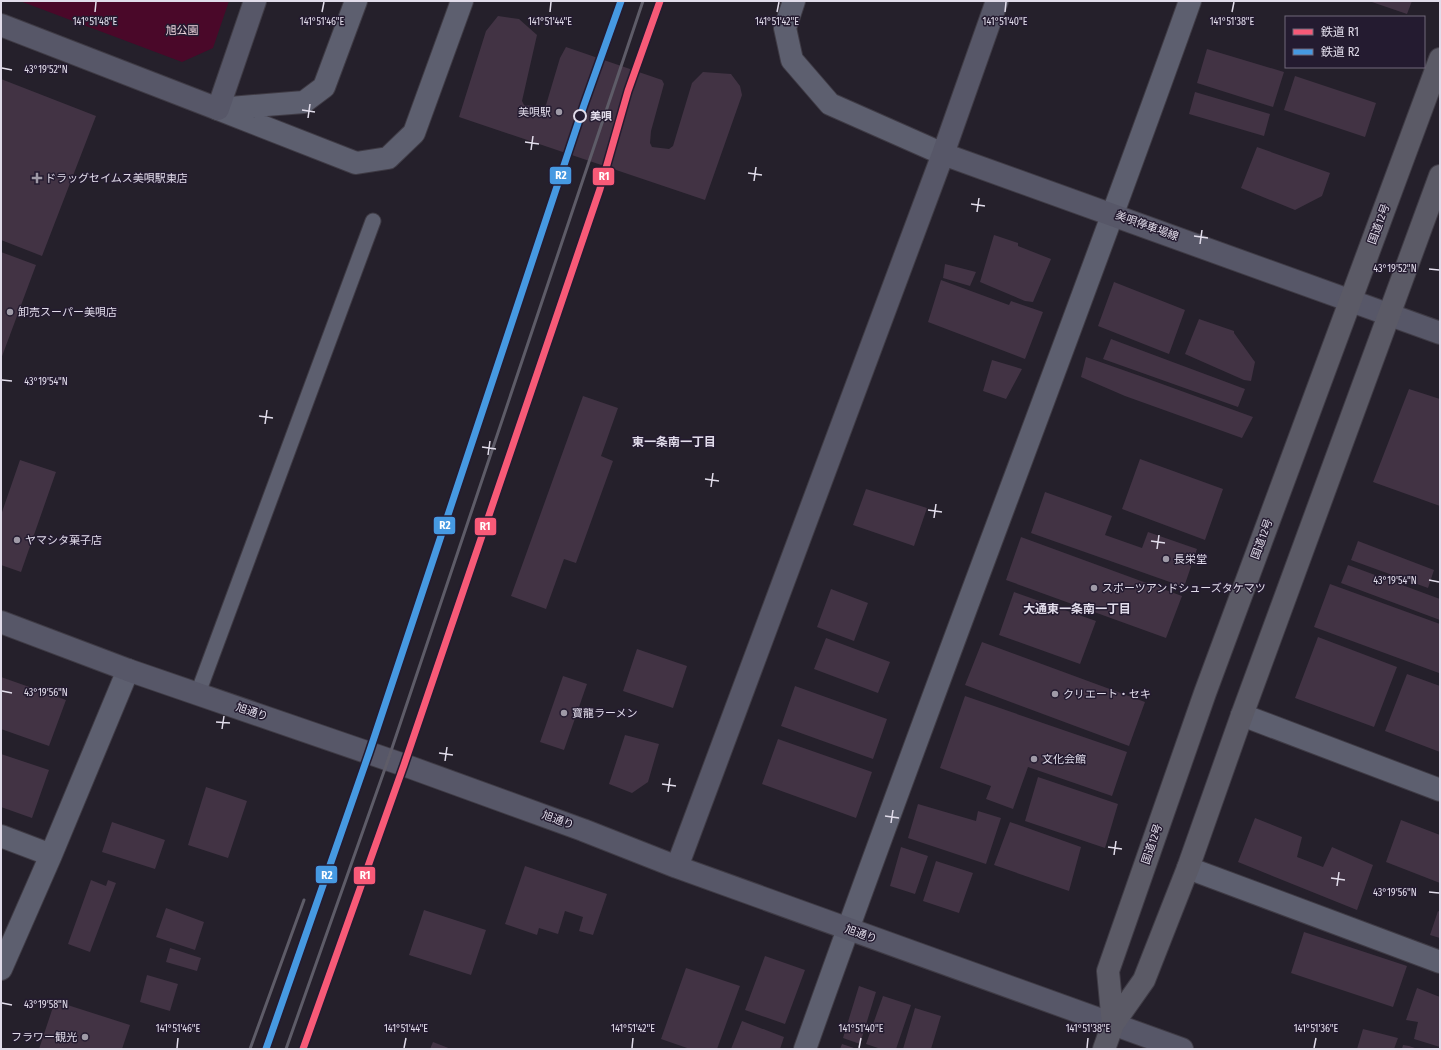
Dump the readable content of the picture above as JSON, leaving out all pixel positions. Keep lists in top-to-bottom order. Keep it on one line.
{"streets":{"highway":["国道12号"],"street":["美唄停車場線","旭通り"]},"crossings":[["国道12号","美唄停車場線"],["国道12号","旭通り"]],"districts":["東一条南一丁目","大通東一条南一丁目"],"parks":["旭公園"],"places":{"other":["美唄駅","美唄","卸売スーパー美唄店","ヤマシタ菓子店","長栄堂","スポーツアンドシューズタケマツ","クリエート・セキ","寶龍ラーメン","文化会館","フラワー観光"],"health":["ドラッグセイムス美唄駅東店"]},"lines":["rail line R1","rail line R2"],"legend":["鉄道 R1","鉄道 R2"],"coordinates":["141°51'48\"E","141°51'46\"E","141°51'44\"E","141°51'42\"E","141°51'40\"E","141°51'38\"E","43°19'52\"N","43°19'54\"N","43°19'56\"N","43°19'58\"N","141°51'36\"E"]}
